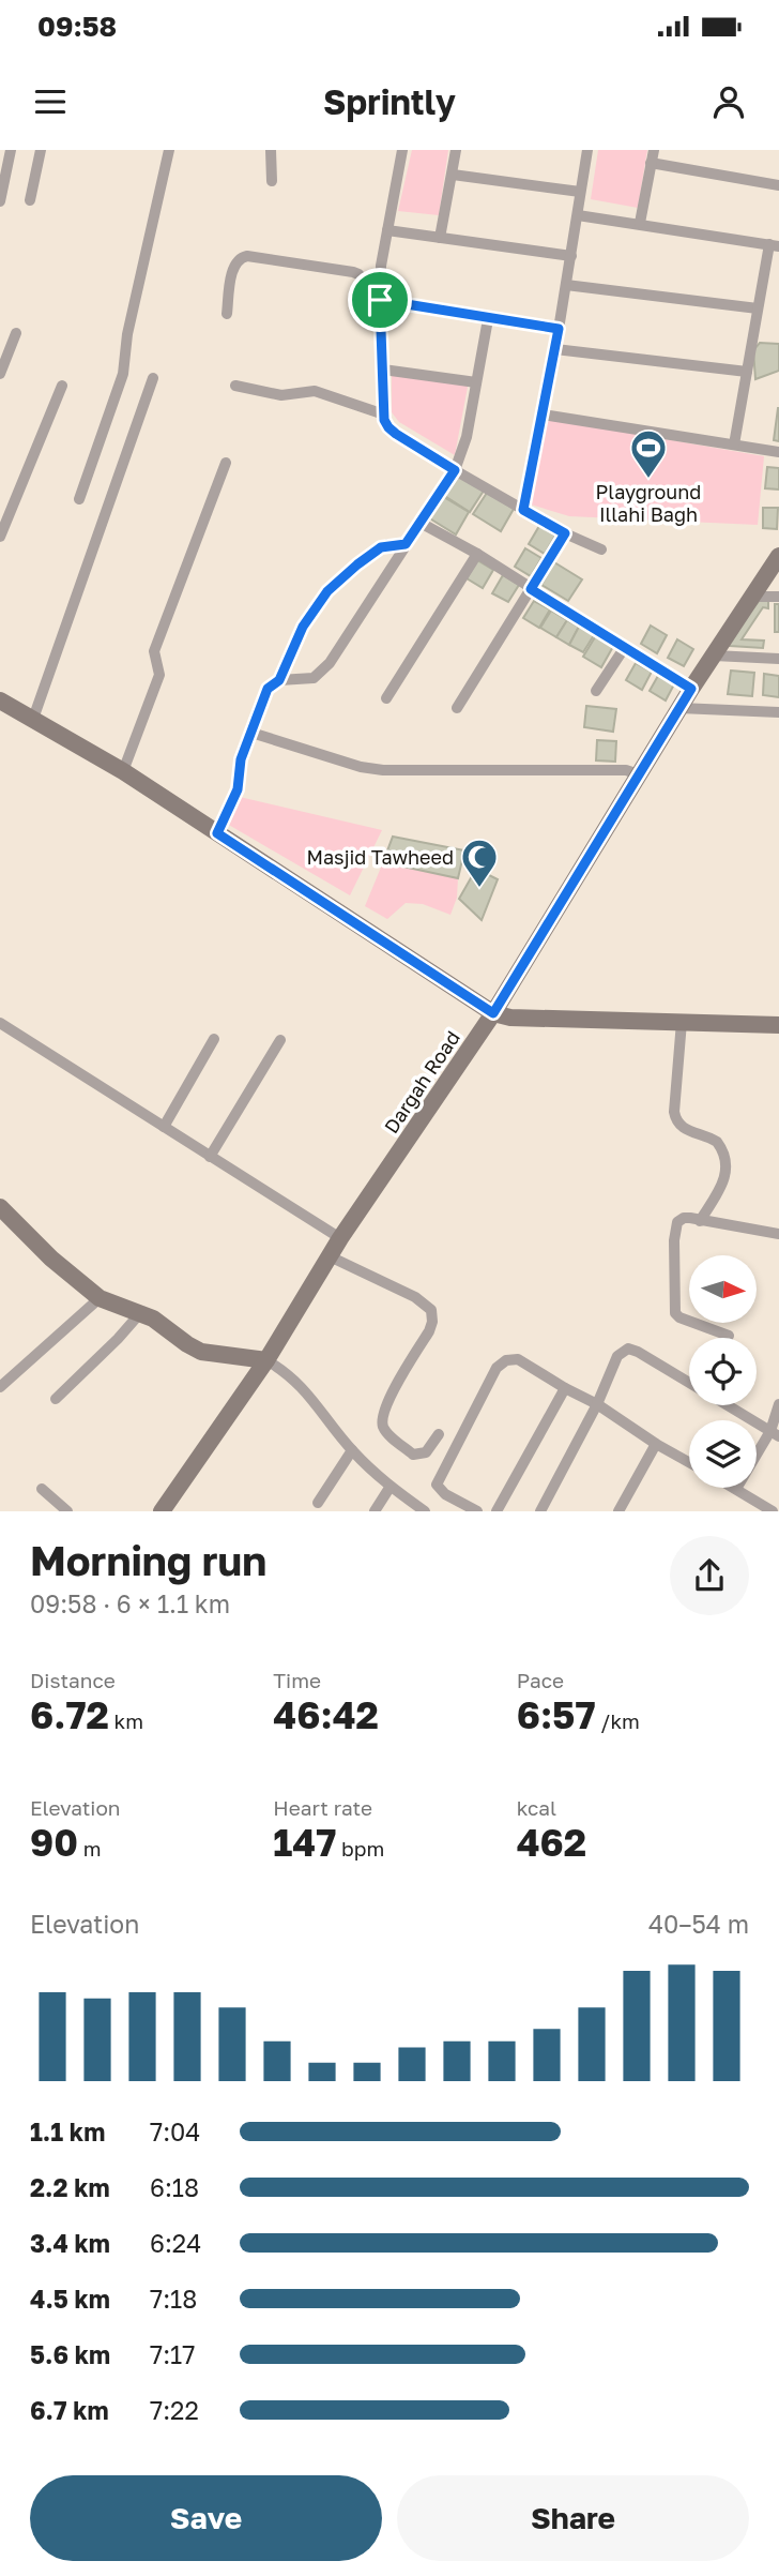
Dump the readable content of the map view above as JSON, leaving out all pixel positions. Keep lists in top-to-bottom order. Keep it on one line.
{"streets":{"street":["Dargah Road"]},"places":{"sports":["Playground Illahi Bagh"],"mosque":["Masjid Tawheed"]},"north":"right","page":{"status":"09:58","header":"Sprintly","heading":["Morning run","09:58 · 6 × 1.1 km"],"stats":[["Distance","6.72 km"],["Time","46:42"],["Pace","6:57 /km"],["Elevation","90 m"],["Heart rate","147 bpm"],["kcal","462"]],"chart":["Elevation","40–54 m"],"list":[{"name":"1.1 km","note":"7:04"},{"name":"2.2 km","note":"6:18"},{"name":"3.4 km","note":"6:24"},{"name":"4.5 km","note":"7:18"},{"name":"5.6 km","note":"7:17"},{"name":"6.7 km","note":"7:22"}],"buttons":["Save","Share"]}}
